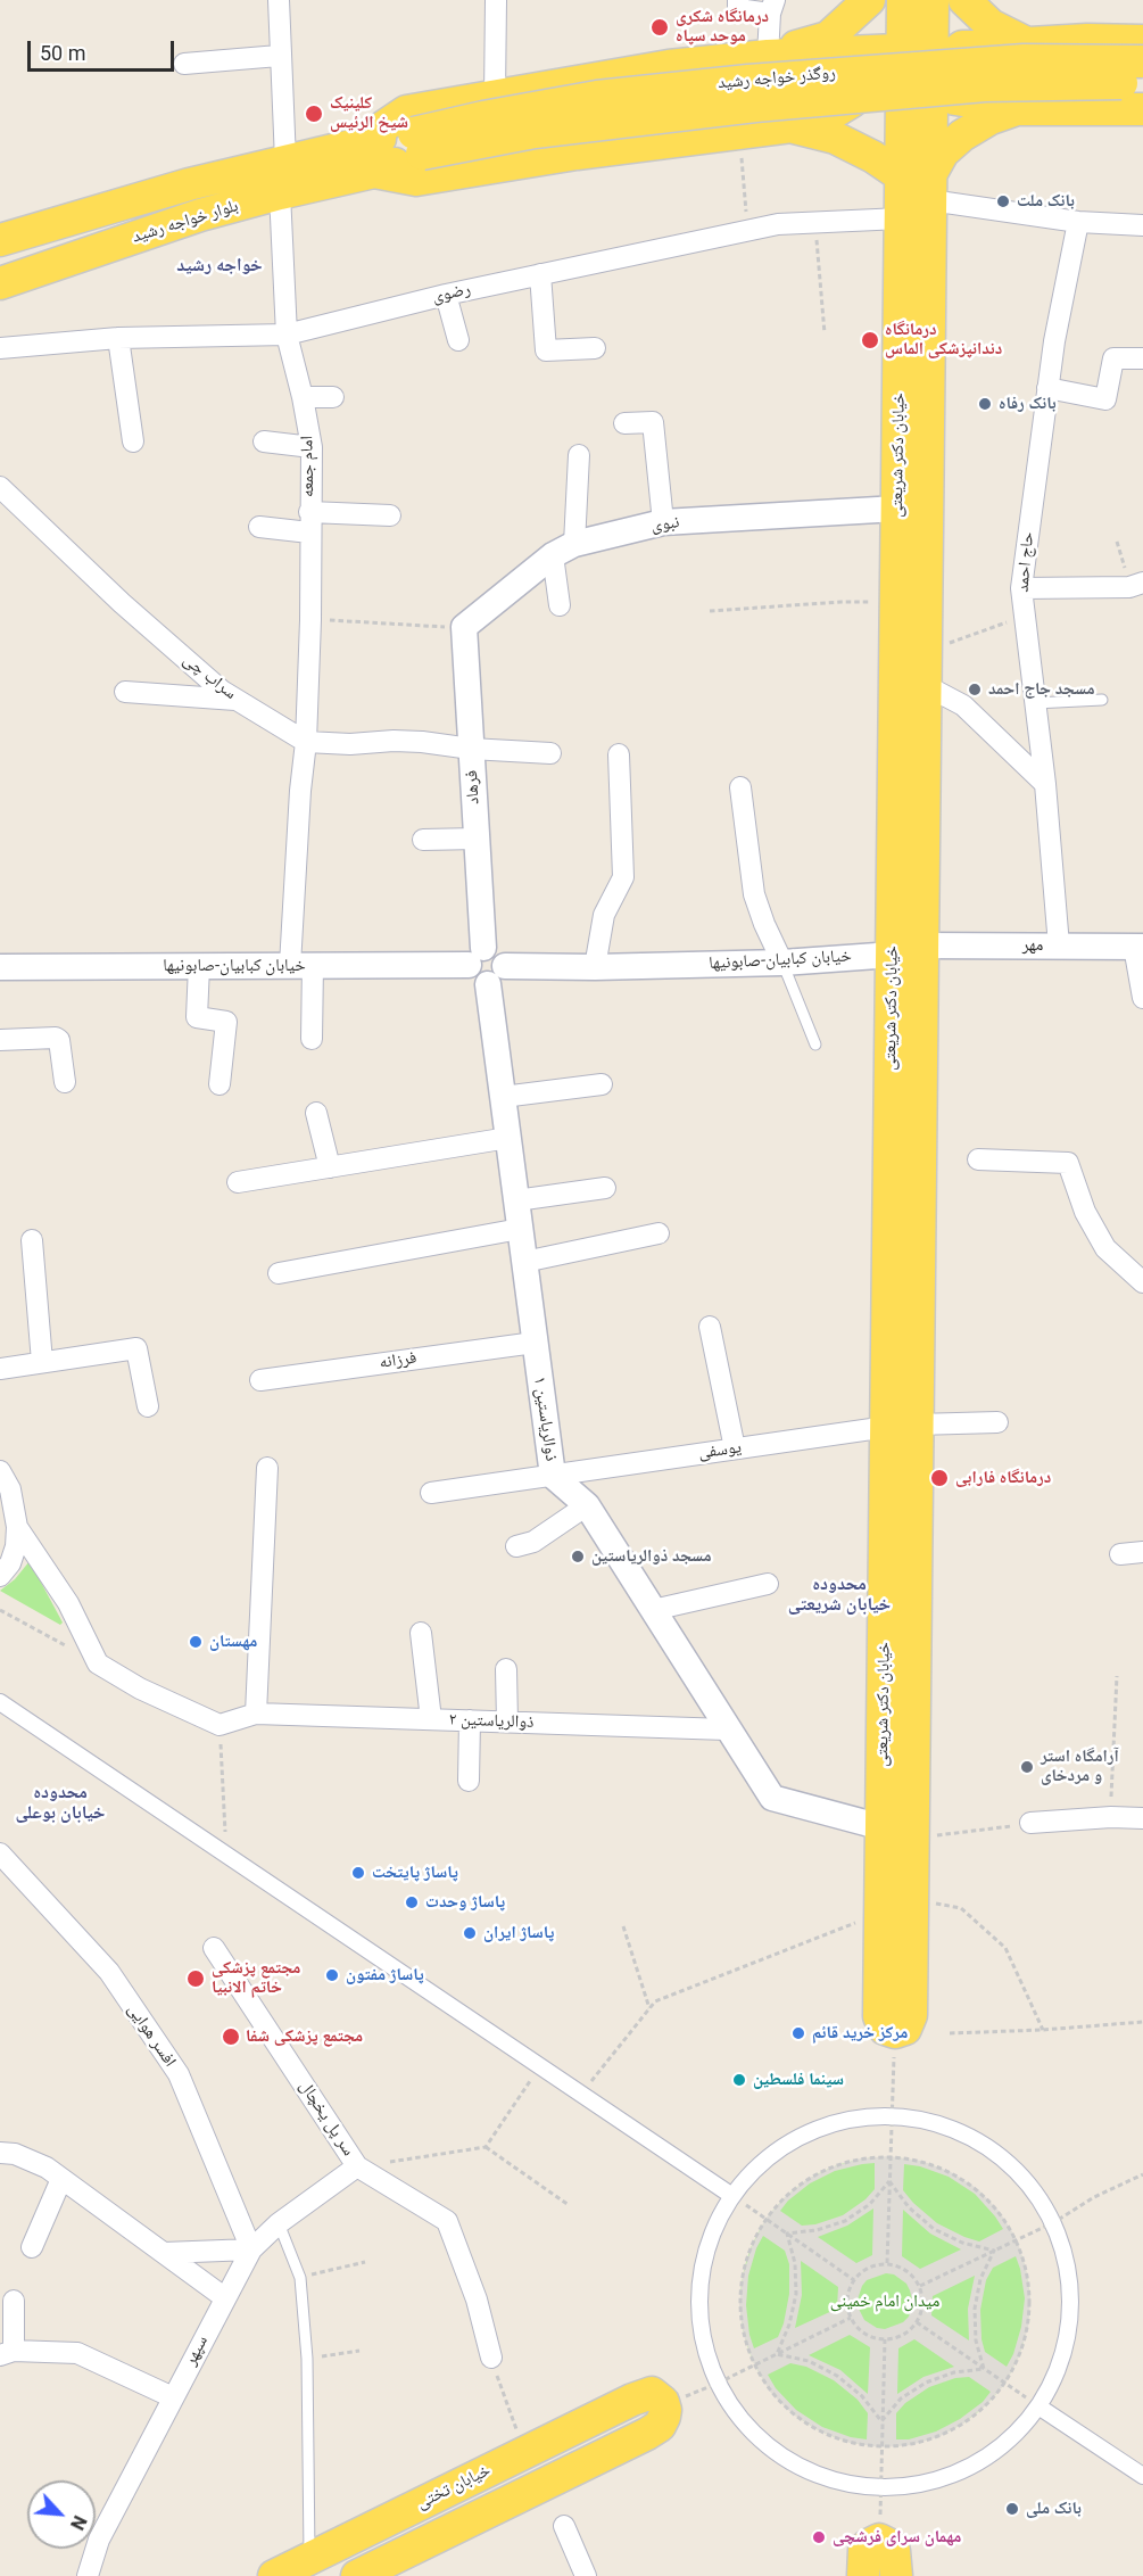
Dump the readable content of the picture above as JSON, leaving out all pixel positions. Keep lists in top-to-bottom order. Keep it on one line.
{"streets":{"main road":["روگذر خواجه رشید","بلوار خواجه رشید","خیابان دکتر شریعتی","خیابان تختی"],"street":["رضوی","امام جمعه","نبوی","حاج احمد","سراب چی","فرهاد","مهر","خیابان کبابیان-صابونیها","فرزانه","ذوالریاستین ۱","یوسفی","ذوالریاستین ۲","افسر هوایی","سر پل یخچال","سپهر"]},"crossings":[["روگذر خواجه رشید","بلوار خواجه رشید"],["بلوار خواجه رشید","امام جمعه"],["رضوی","خیابان دکتر شریعتی"],["رضوی","امام جمعه"],["خیابان دکتر شریعتی","نبوی"],["خیابان دکتر شریعتی","مهر"],["خیابان دکتر شریعتی","خیابان کبابیان-صابونیها"],["خیابان دکتر شریعتی","ذوالریاستین ۱"],["خیابان دکتر شریعتی","یوسفی"],["امام جمعه","سراب چی"],["امام جمعه","خیابان کبابیان-صابونیها"],["نبوی","فرهاد"],["حاج احمد","مهر"],["سراب چی","فرهاد"],["فرهاد","خیابان کبابیان-صابونیها"],["مهر","خیابان کبابیان-صابونیها"],["خیابان کبابیان-صابونیها","ذوالریاستین ۱"],["فرزانه","ذوالریاستین ۱"],["ذوالریاستین ۱","یوسفی"],["ذوالریاستین ۱","ذوالریاستین ۲"],["افسر هوایی","سپهر"],["سر پل یخچال","سپهر"]],"districts":["خواجه رشید","محدوده خیابان شریعتی","محدوده خیابان بوعلی"],"parks":["میدان امام خمینی"],"places":["درمانگاه شکری موحد سپاه","کلینیک شیخ الرئیس","بانک ملت","درمانگاه دندانپزشکی الماس","بانک رفاه","مسجد جاج احمد","درمانگاه فارابی","مسجد ذوالریاستین","مهستان","آرامگاه استر و مردخای","پاساژ پایتخت","پاساژ وحدت","پاساژ ایران","پاساژ مفتون","مجتمع پزشکی خاتم الانبیا","مرکز خرید قائم","مجتمع پزشکی شفا","سینما فلسطین","بانک ملی","مهمان سرای فرشچی"],"scale_bar":"50 m","north":"bottom right"}
